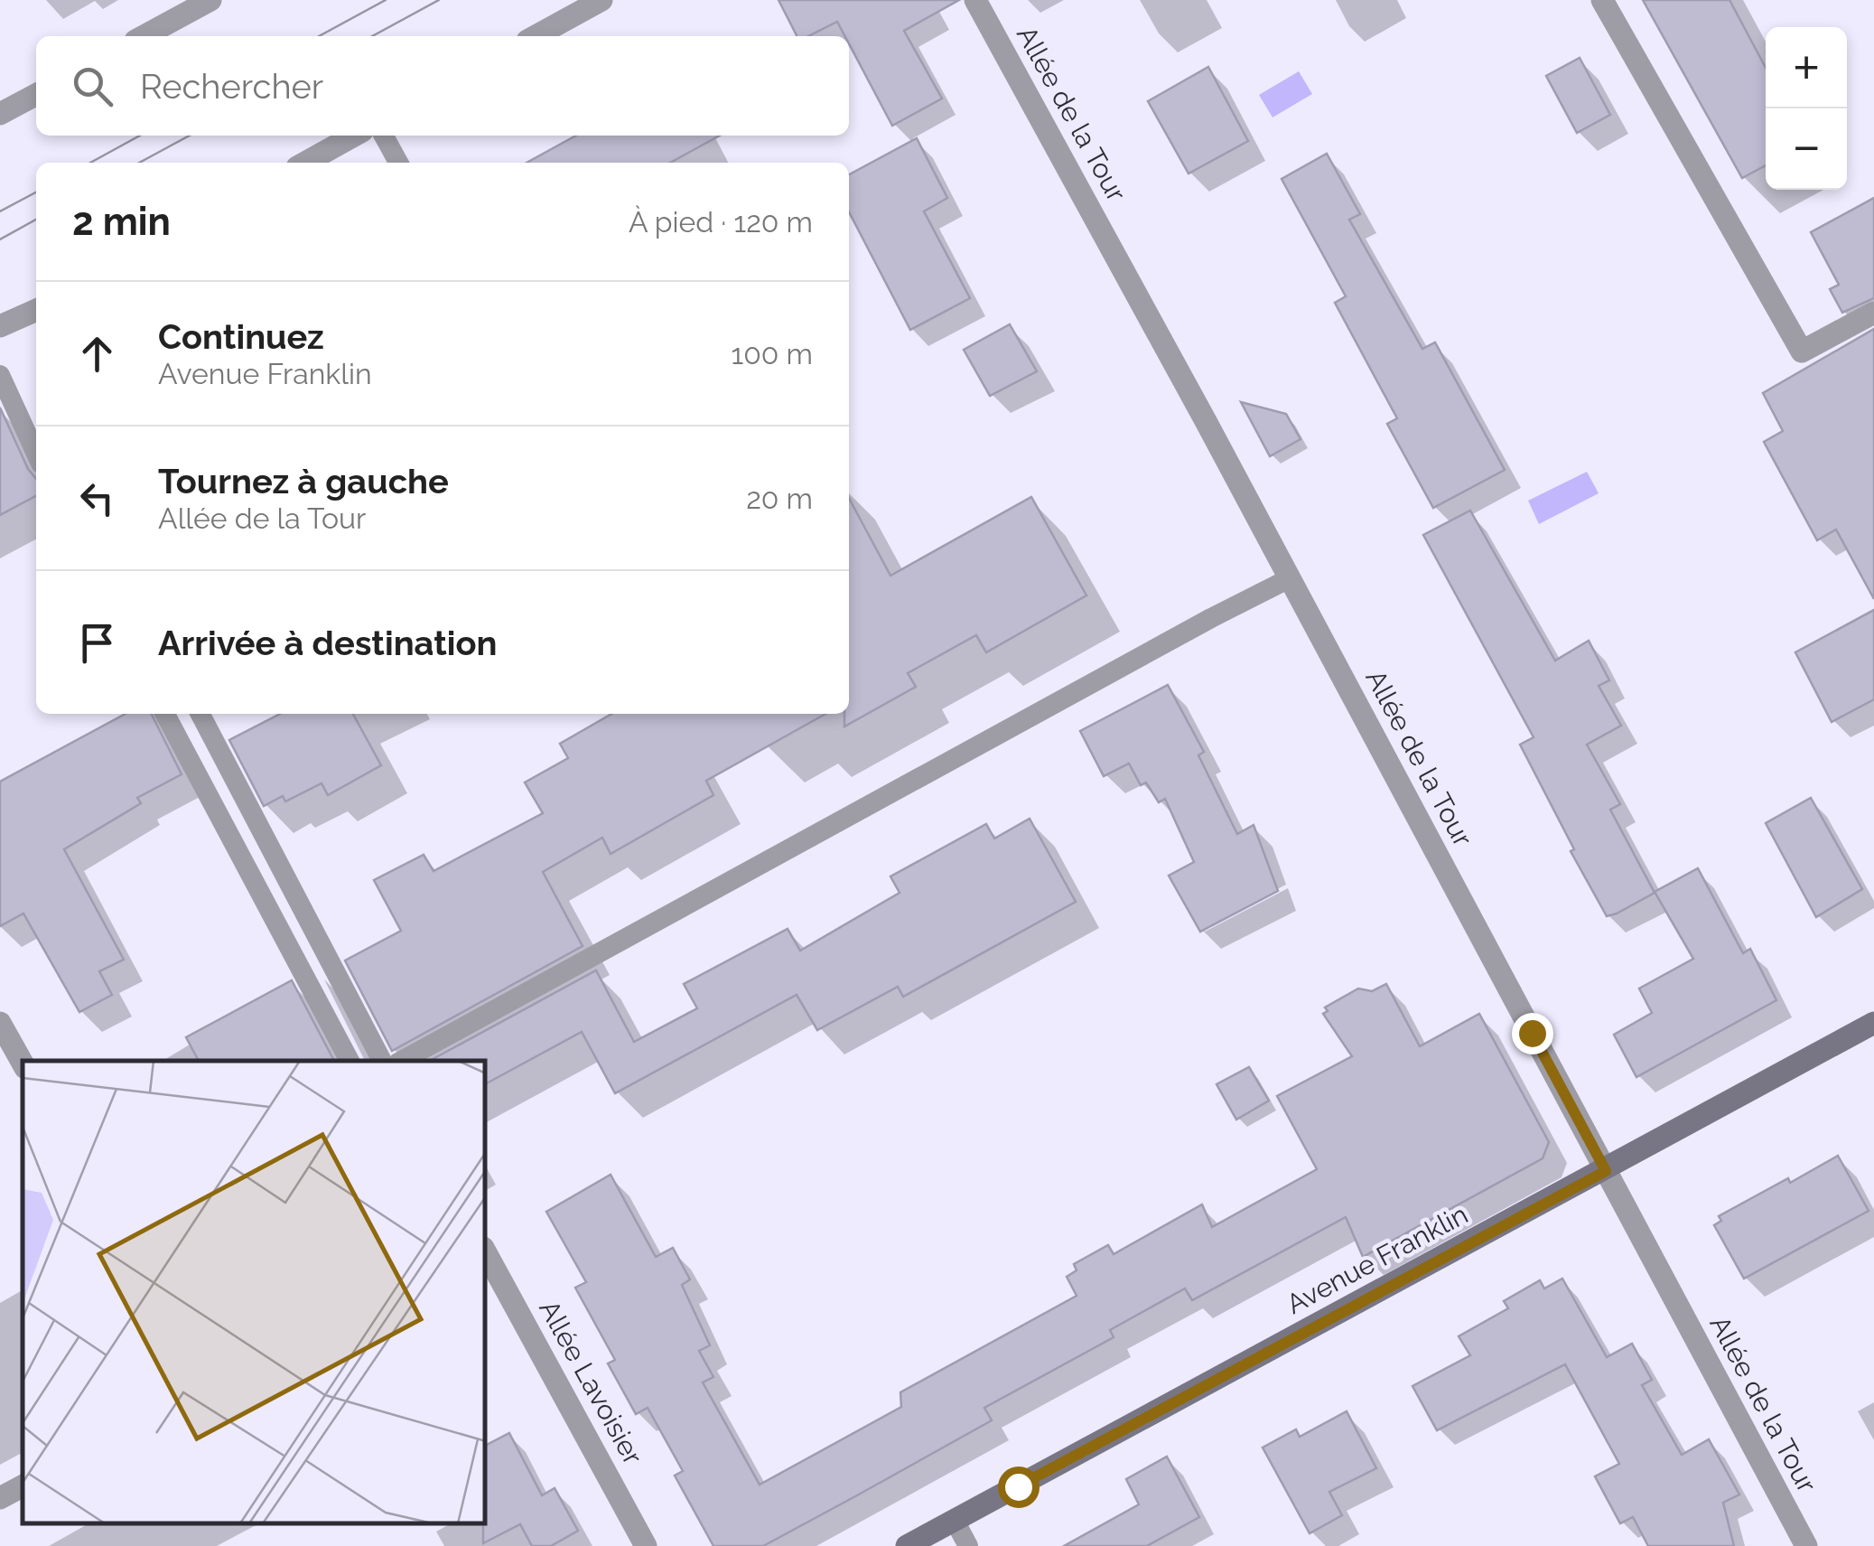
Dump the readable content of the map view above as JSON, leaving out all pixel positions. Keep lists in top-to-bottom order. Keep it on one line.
{"streets":{"street":["Allée de la Tour","Avenue Franklin","Allée Lavoisier"]},"crossings":[["Allée de la Tour","Avenue Franklin"]],"page":{"map_buttons":["+","−"],"search":"Rechercher","heading":["2 min","À pied · 120 m"],"list":[["Continuez","Avenue Franklin","100 m"],["Tournez à gauche","Allée de la Tour","20 m"],"Arrivée à destination"]}}
